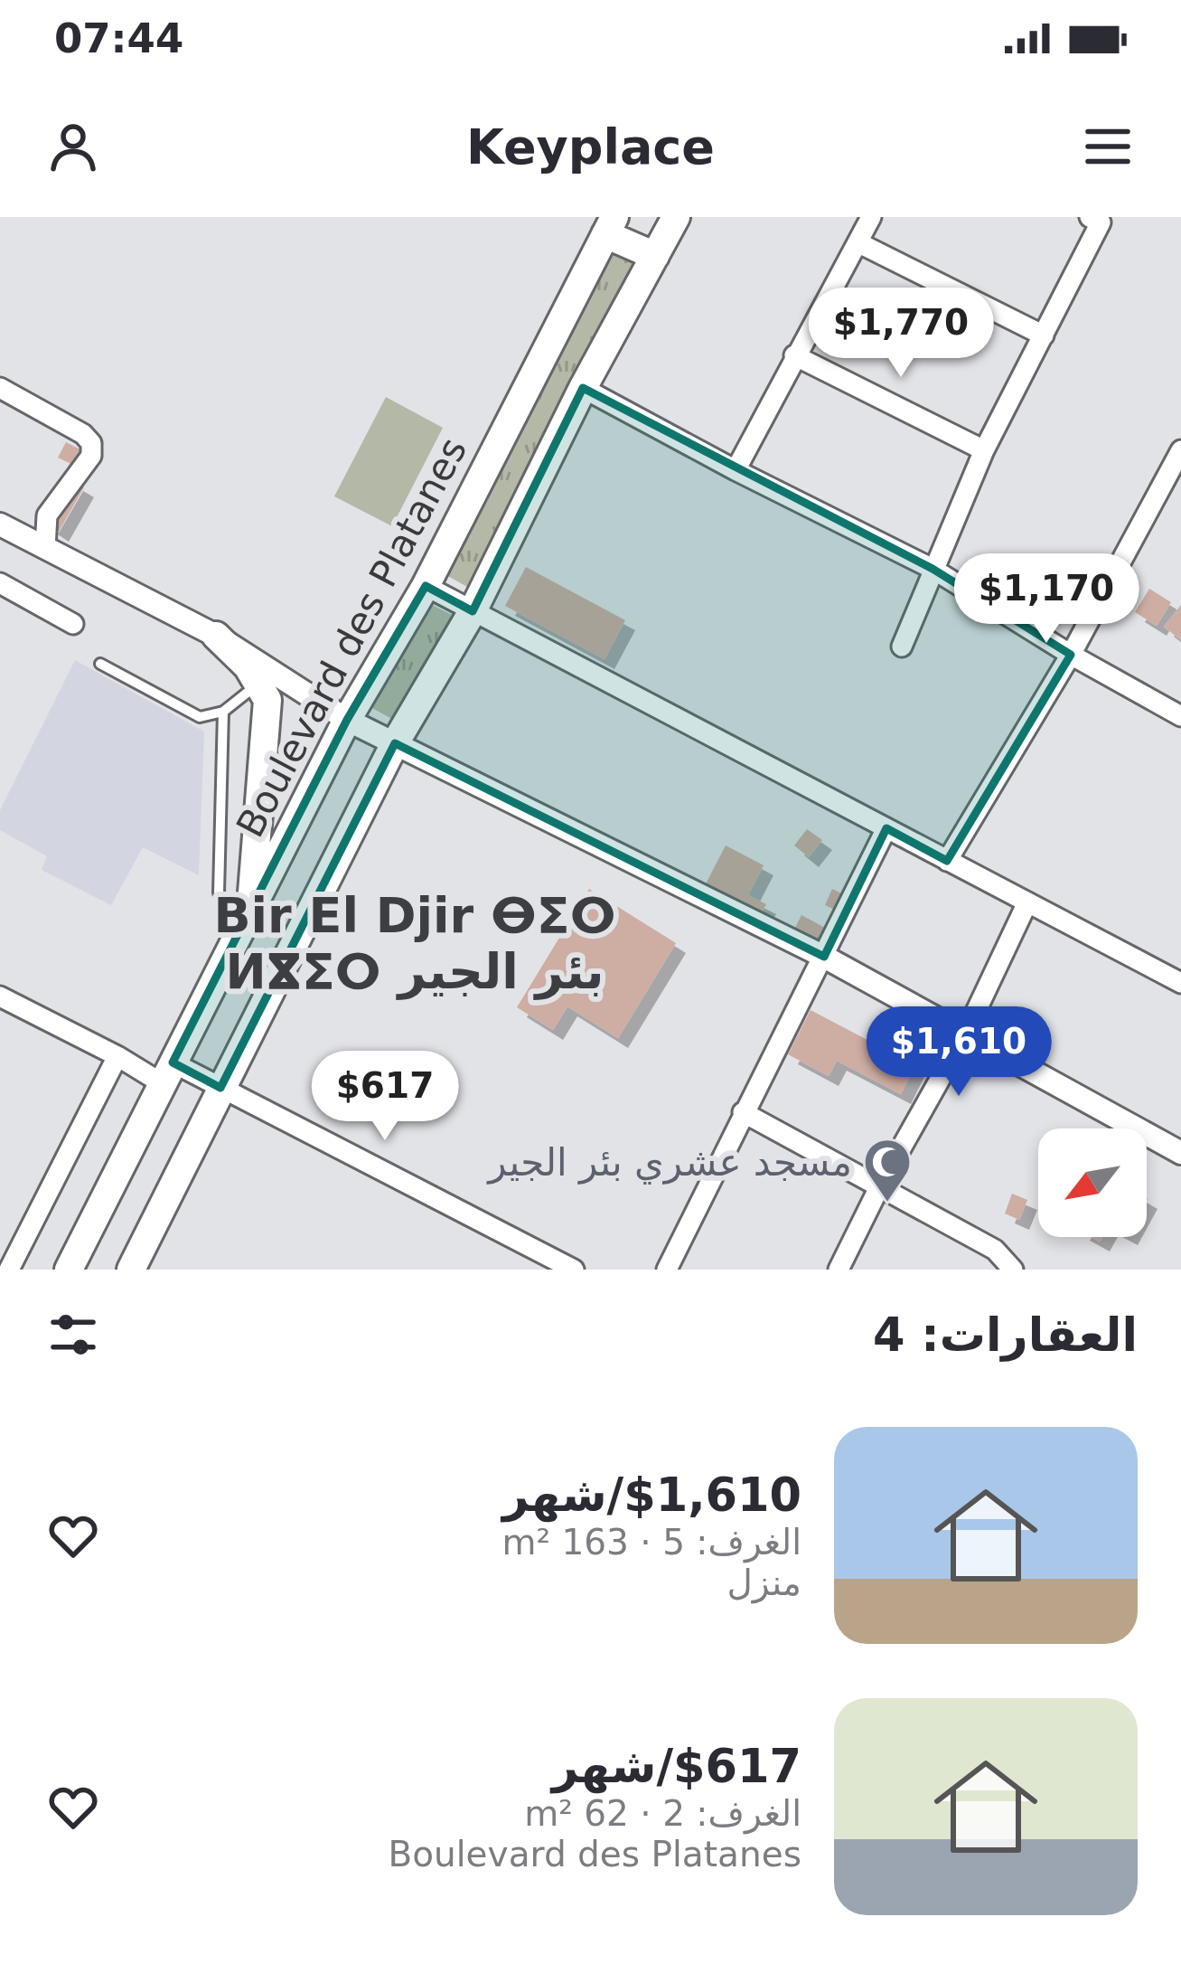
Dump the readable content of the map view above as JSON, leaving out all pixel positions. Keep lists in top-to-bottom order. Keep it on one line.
{"streets":{"main road":["Boulevard des Platanes"]},"districts":["Bir El Djir ⴱⵉⵔ ⵍⴵⵉⵔ بئر الجير"],"places":{"mosque":["مسجد عشري بئر الجير"]},"north":"bottom left","page":{"status":"07:44","header":"Keyplace","price":["$1,770","$1,170","$1,610","$617"],"heading":"العقارات: 4","list":[{"name":"$1,610/شهر","note":"الغرف: 5 · 163 m² · منزل"},{"name":"$617/شهر","note":"الغرف: 2 · 62 m² · Boulevard des Platanes"}]}}
